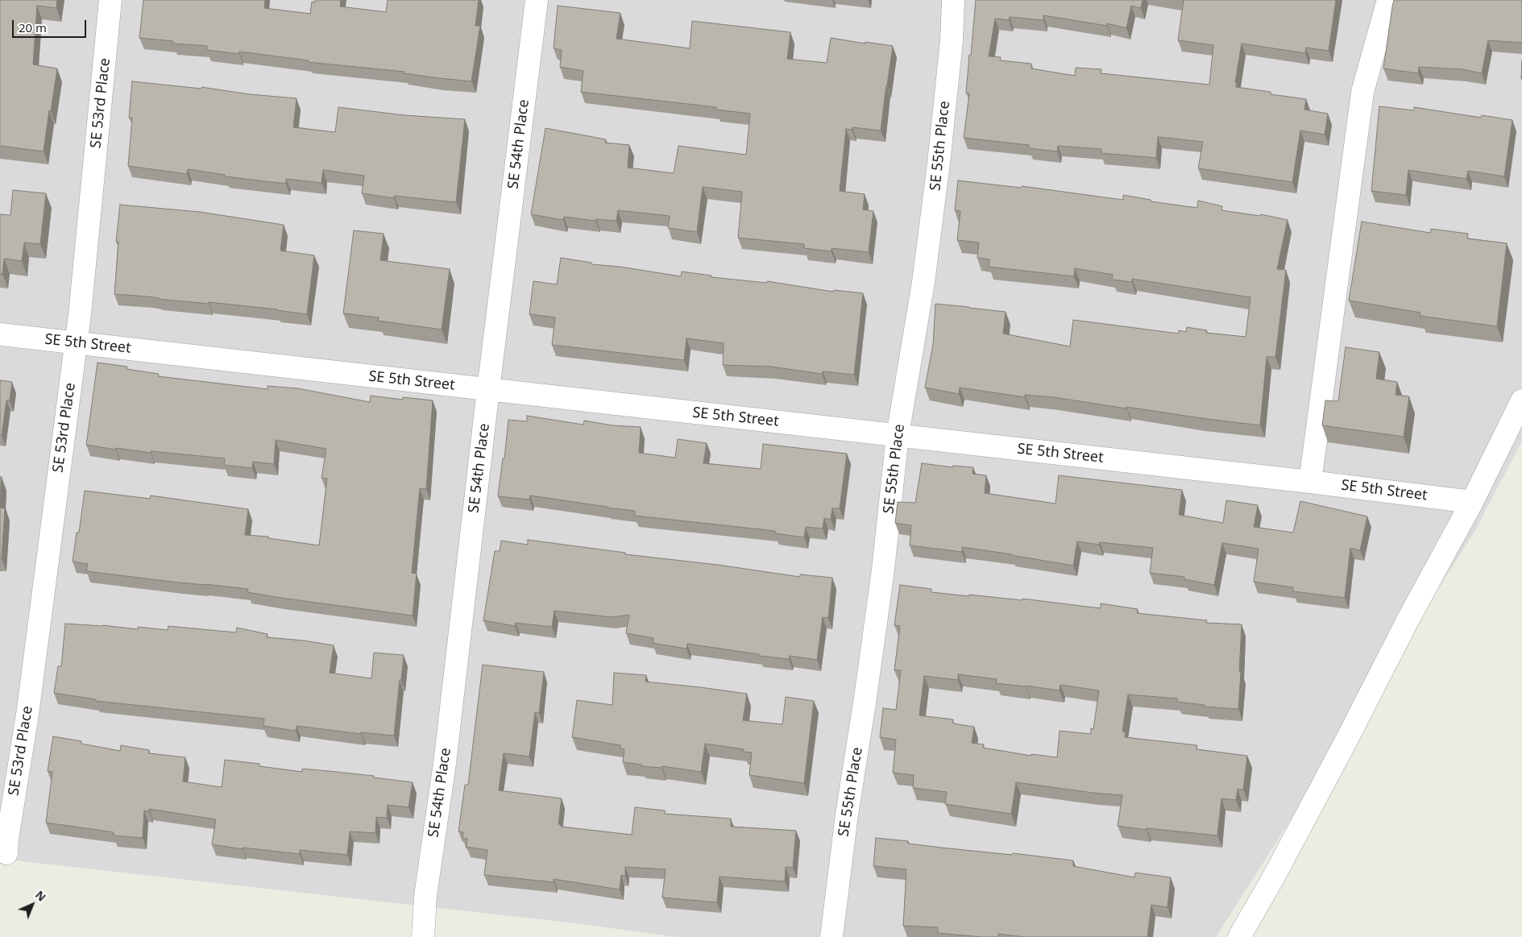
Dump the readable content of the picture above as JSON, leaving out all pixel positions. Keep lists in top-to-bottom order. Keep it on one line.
{"streets":{"street":["SE 53rd Place","SE 54th Place","SE 55th Place","SE 5th Street"]},"crossings":[["SE 53rd Place","SE 5th Street"],["SE 54th Place","SE 5th Street"],["SE 55th Place","SE 5th Street"]],"scale_bar":"20 m","north":"top right"}
